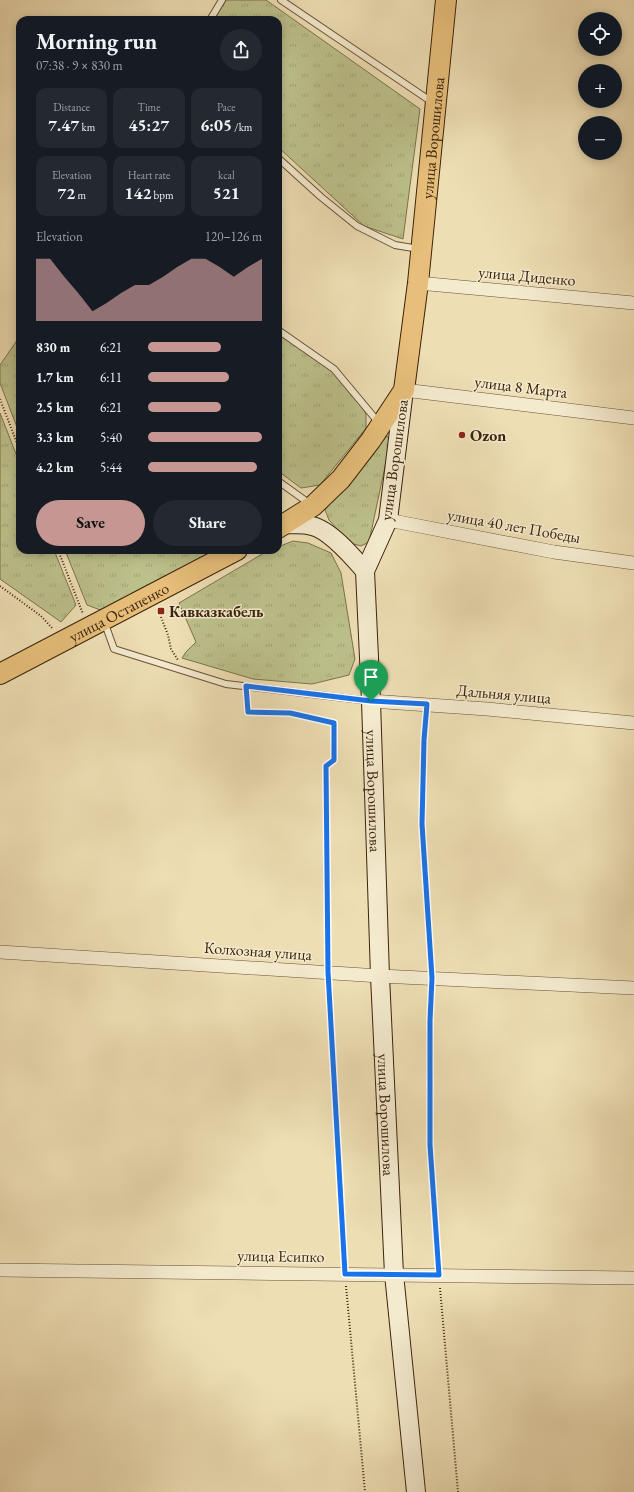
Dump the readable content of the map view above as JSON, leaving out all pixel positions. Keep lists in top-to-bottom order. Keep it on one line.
{"streets":{"main road":["улица Ворошилова","улица Остапенко"],"street":["улица Диденко","улица 8 Марта","улица 40 лет Победы","Дальняя улица","Колхозная улица","улица Есипко"]},"crossings":[["улица Ворошилова","улица Диденко"],["улица Ворошилова","улица 8 Марта"],["улица Ворошилова","улица 40 лет Победы"],["улица Ворошилова","Дальняя улица"],["улица Ворошилова","Колхозная улица"],["улица Ворошилова","улица Есипко"]],"places":{"other":["Ozon"],"transit":["Кавказкабель"]},"page":{"map_buttons":["+","−"],"heading":["Morning run","07:38 · 9 × 830 m"],"stats":[["Distance","7.47 km"],["Time","45:27"],["Pace","6:05 /km"],["Elevation","72 m"],["Heart rate","142 bpm"],["kcal","521"]],"chart":["Elevation","120–126 m"],"list":[{"name":"830 m","note":"6:21"},{"name":"1.7 km","note":"6:11"},{"name":"2.5 km","note":"6:21"},{"name":"3.3 km","note":"5:40"},{"name":"4.2 km","note":"5:44"}],"buttons":["Save","Share"]}}
